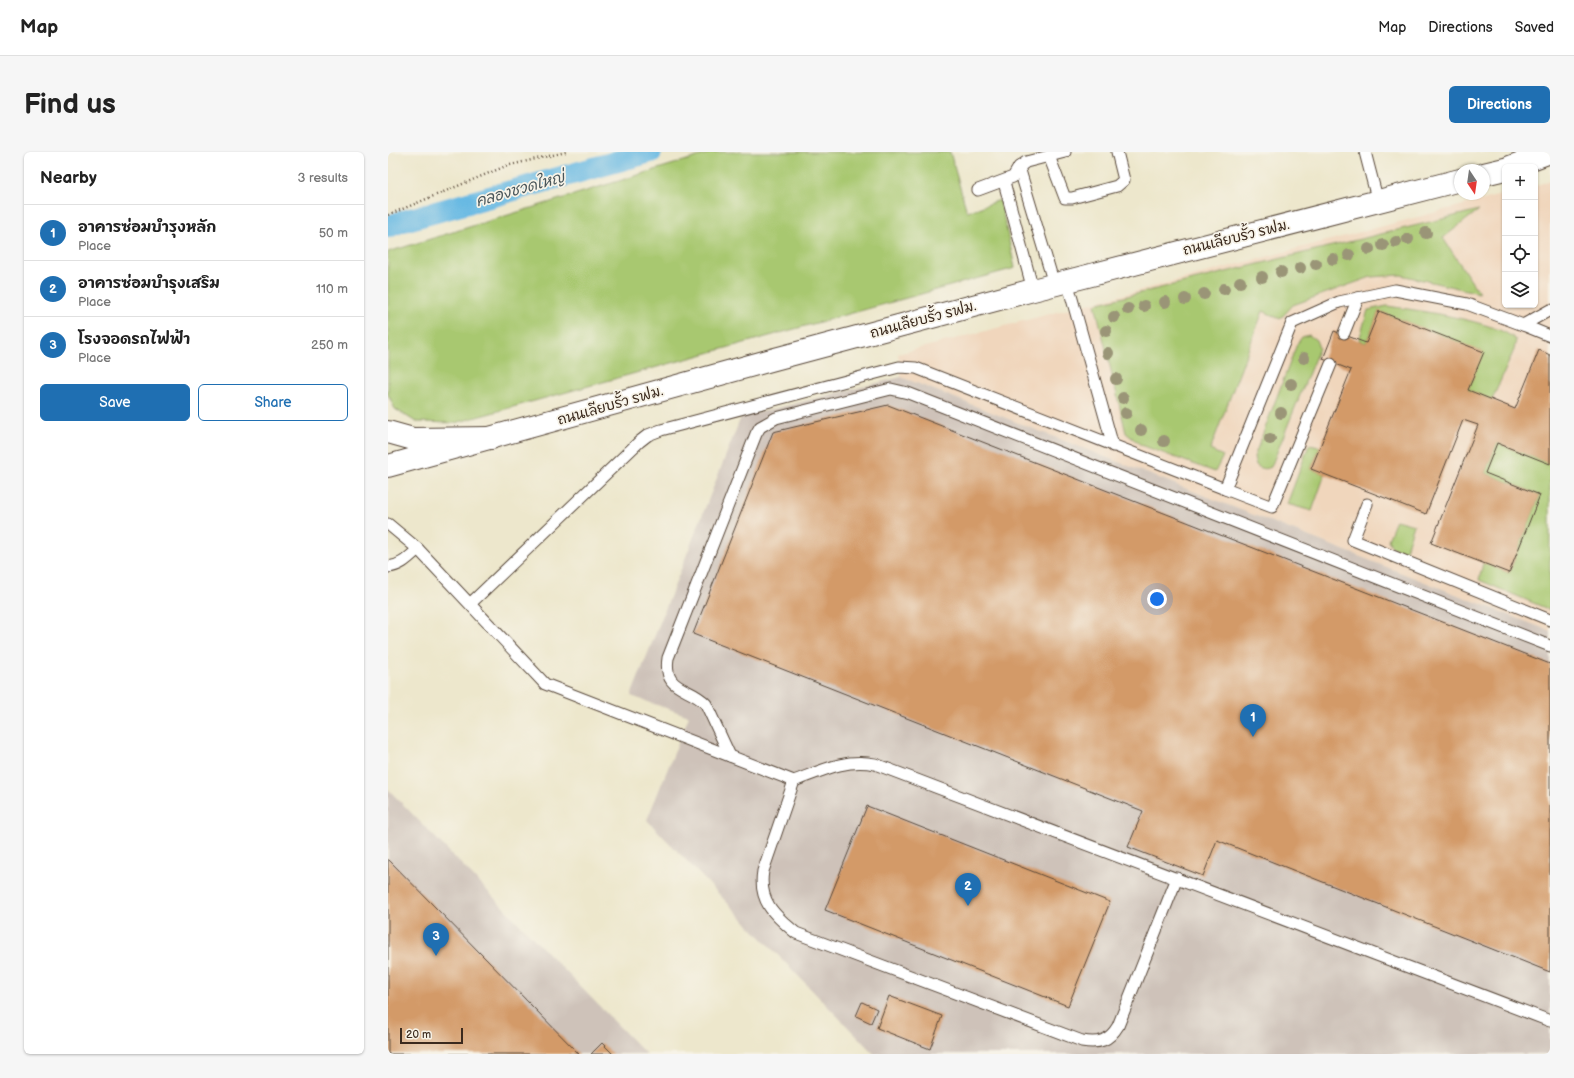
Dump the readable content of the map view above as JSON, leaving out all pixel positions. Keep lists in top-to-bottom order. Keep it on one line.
{"streets":{"street":["ถนนเลียบรั้ว รฟม."]},"water":["คลองชวดใหญ่"],"scale_bar":"20 m","north":"bottom","page":{"header":"Map","nav":["Map","Directions","Saved"],"buttons":["Directions",["Save","Share"]],"title":"Find us","heading":["Nearby","3 results"],"map_buttons":["+","−"],"list":[{"mark":"1","name":"อาคารซ่อมบำรุงหลัก","note":"Place","value":"50 m"},{"mark":"2","name":"อาคารซ่อมบำรุงเสริม","note":"Place","value":"110 m"},{"mark":"3","name":"โรงจอดรถไฟฟ้า","note":"Place","value":"250 m"}],"pins":["1","2","3"],"scale":"20 m"}}
